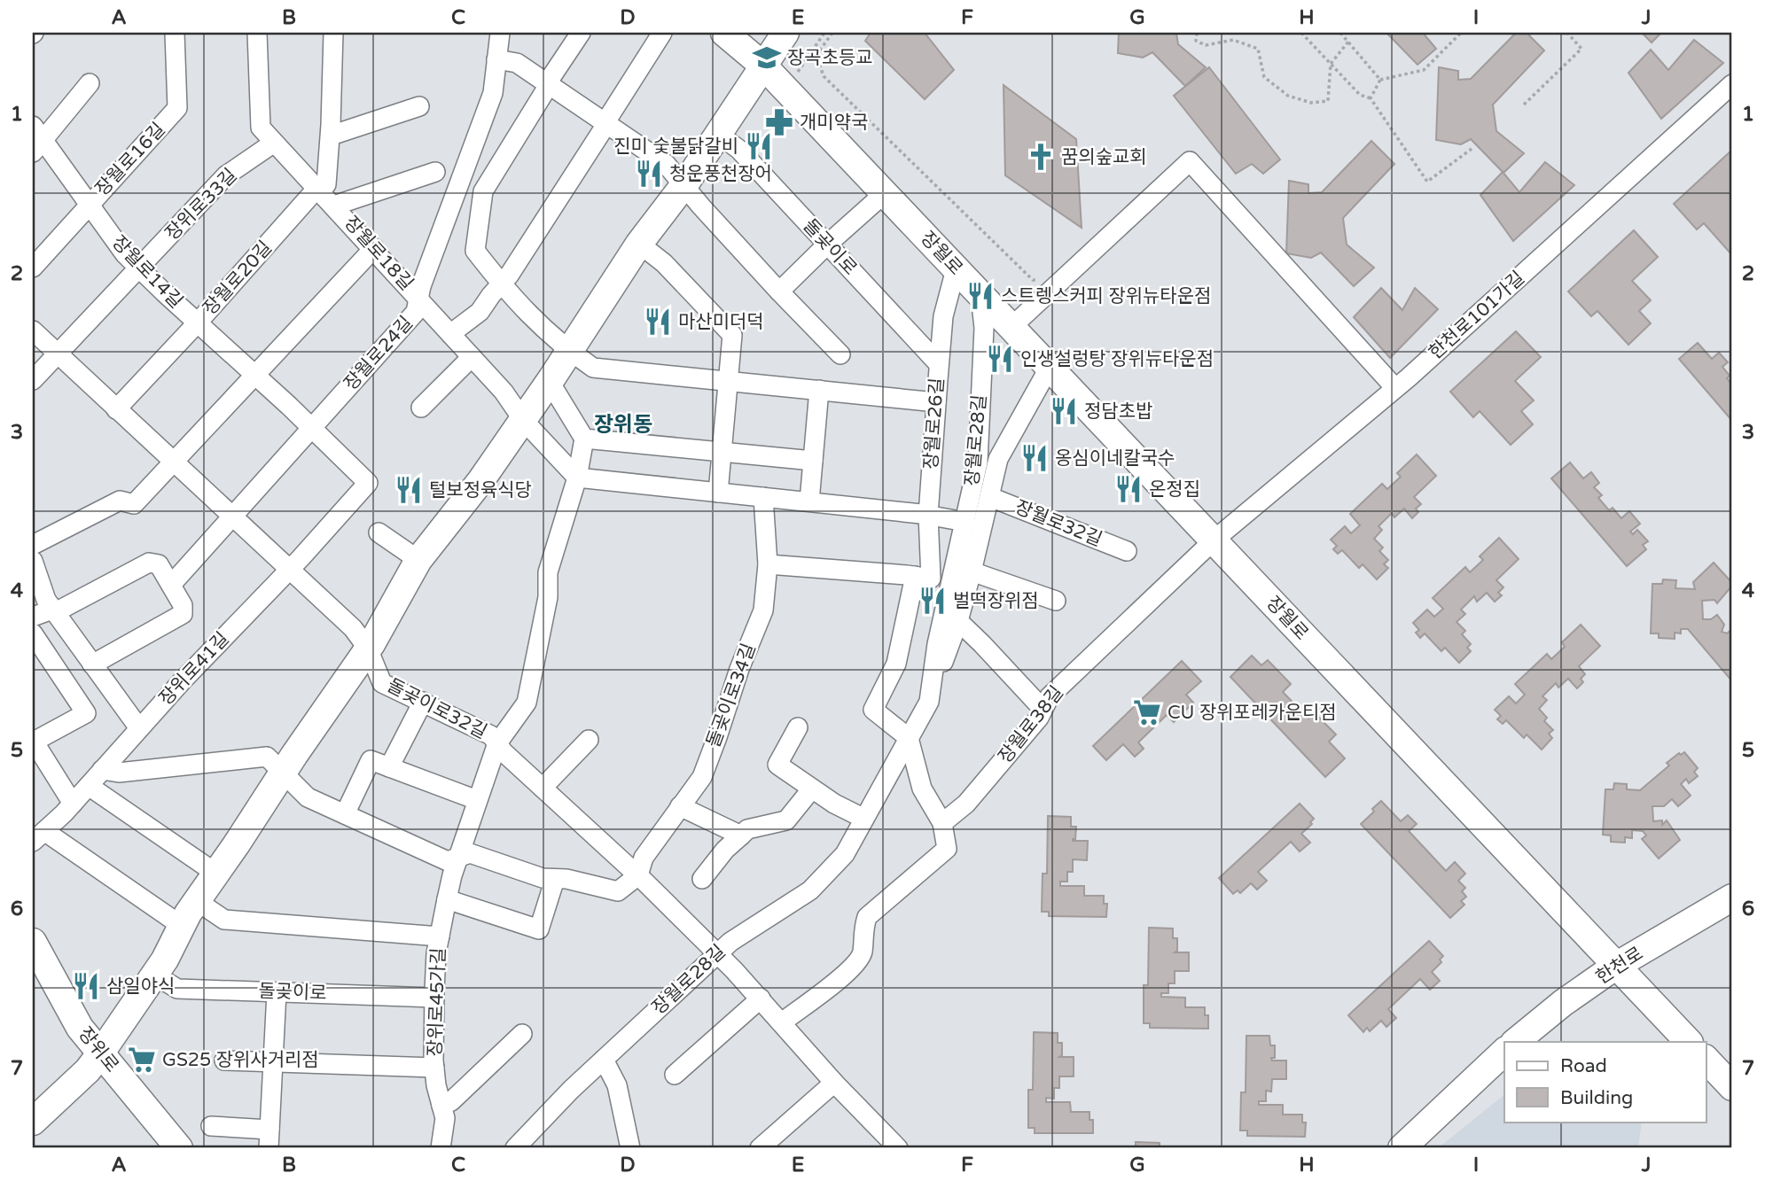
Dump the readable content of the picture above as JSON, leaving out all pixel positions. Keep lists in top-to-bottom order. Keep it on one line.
{"streets":{"main road":["장월로","한천로","장위로"],"street":["장월로16길","장위로33길","돌곶이로","장월로18길","장월로14길","장월로20길","한천로101가길","장월로24길","장월로26길","장월로28길","장월로32길","장위로41길","돌곶이로34길","돌곶이로32길","장월로38길","장위로45가길"]},"crossings":[["장월로16길","장월로14길"],["장위로33길","장월로18길"],["장위로33길","장월로14길"],["돌곶이로","장월로26길"],["돌곶이로","장위로45가길"],["장월로18길","장월로20길"],["장월로18길","장월로24길"],["장월로","한천로101가길"],["장월로","장월로26길"],["장월로","장월로28길"],["장월로","장월로32길"],["장월로","장월로38길"],["장월로","한천로"],["장월로14길","장월로20길"],["장월로14길","장월로24길"],["장월로14길","장위로41길"],["한천로101가길","장월로38길"],["장월로26길","장월로28길"],["장월로28길","장월로32길"],["장월로28길","돌곶이로32길"],["돌곶이로34길","돌곶이로32길"],["돌곶이로32길","장위로45가길"]],"districts":["장위동"],"places":{"school or university":["장곡초등교"],"pharmacy":["개미약국"],"restaurant":["진미 숯불닭갈비","청운풍천장어","스트렝스커피 장위뉴타운점","마산미더덕","인생설렁탕 장위뉴타운점","정담초밥","옹심이네칼국수","온정집","털보정육식당","벌떡장위점","삼일야식"],"church":["꿈의숲교회"],"supermarket":["CU 장위포레카운티점","GS25 장위사거리점"]},"legend":["Road","Building"],"grid":{"columns":["A","B","C","D","E","F","G","H","I","J"],"rows":["1","2","3","4","5","6","7"]}}
